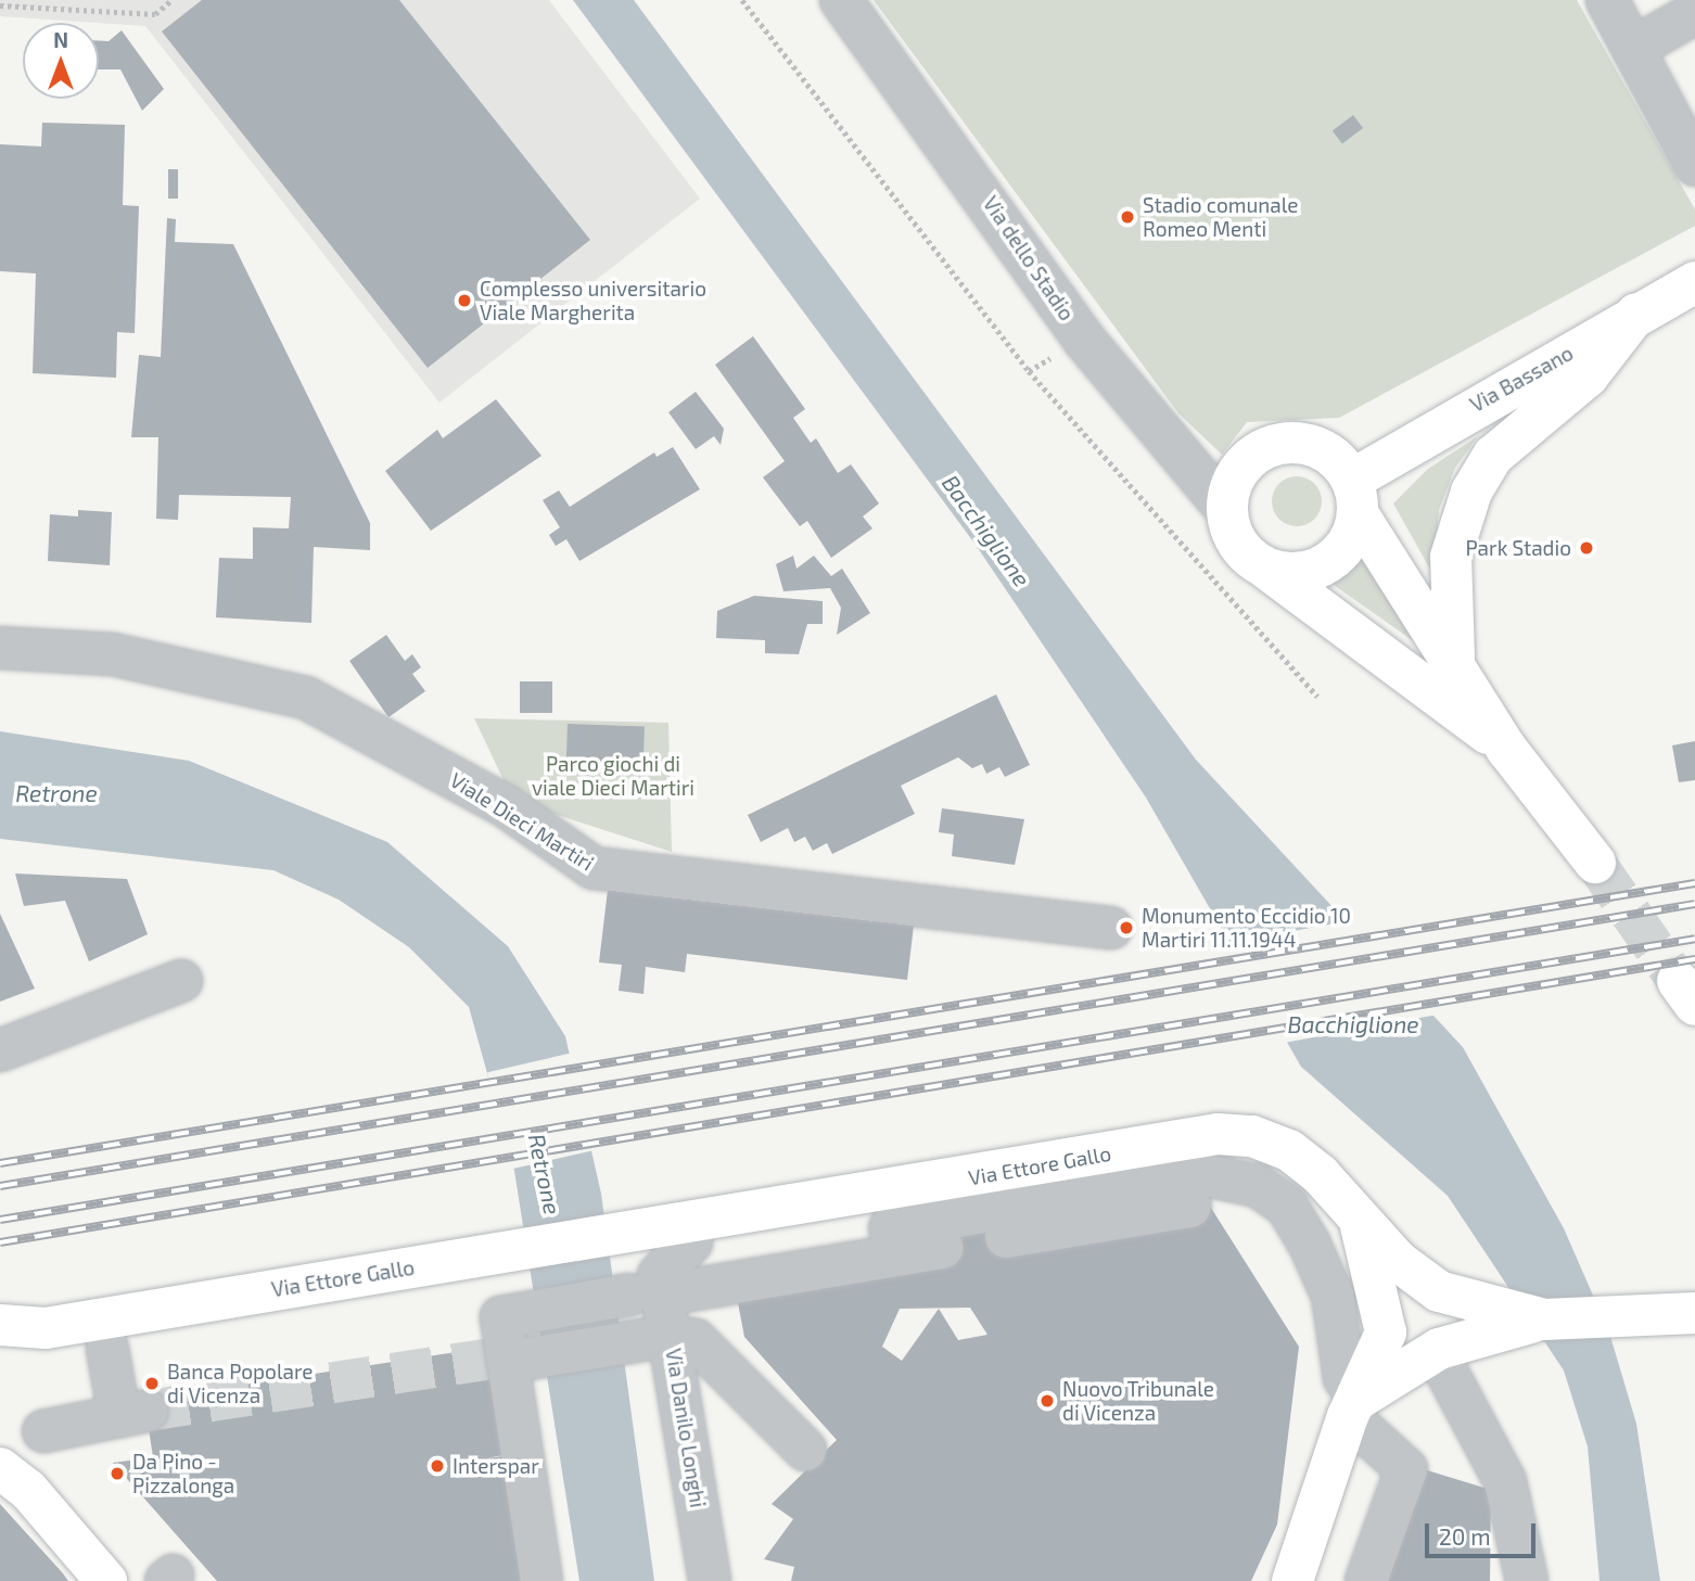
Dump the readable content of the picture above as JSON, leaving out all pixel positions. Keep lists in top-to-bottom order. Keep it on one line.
{"streets":{"main road":["Via dello Stadio","Via Bassano","Via Ettore Gallo"],"street":["Viale Dieci Martiri","Via Danilo Longhi"]},"crossings":[["Via dello Stadio","Via Bassano"]],"water":["Bacchiglione","Retrone"],"parks":["Parco giochi di viale Dieci Martiri"],"places":["Stadio comunale Romeo Menti","Complesso universitario Viale Margherita","Park Stadio","Monumento Eccidio 10 Martiri 11.11.1944","Banca Popolare di Vicenza","Nuovo Tribunale di Vicenza","Interspar","Da Pino - Pizzalonga"],"scale_bar":"20 m","north":"top"}
